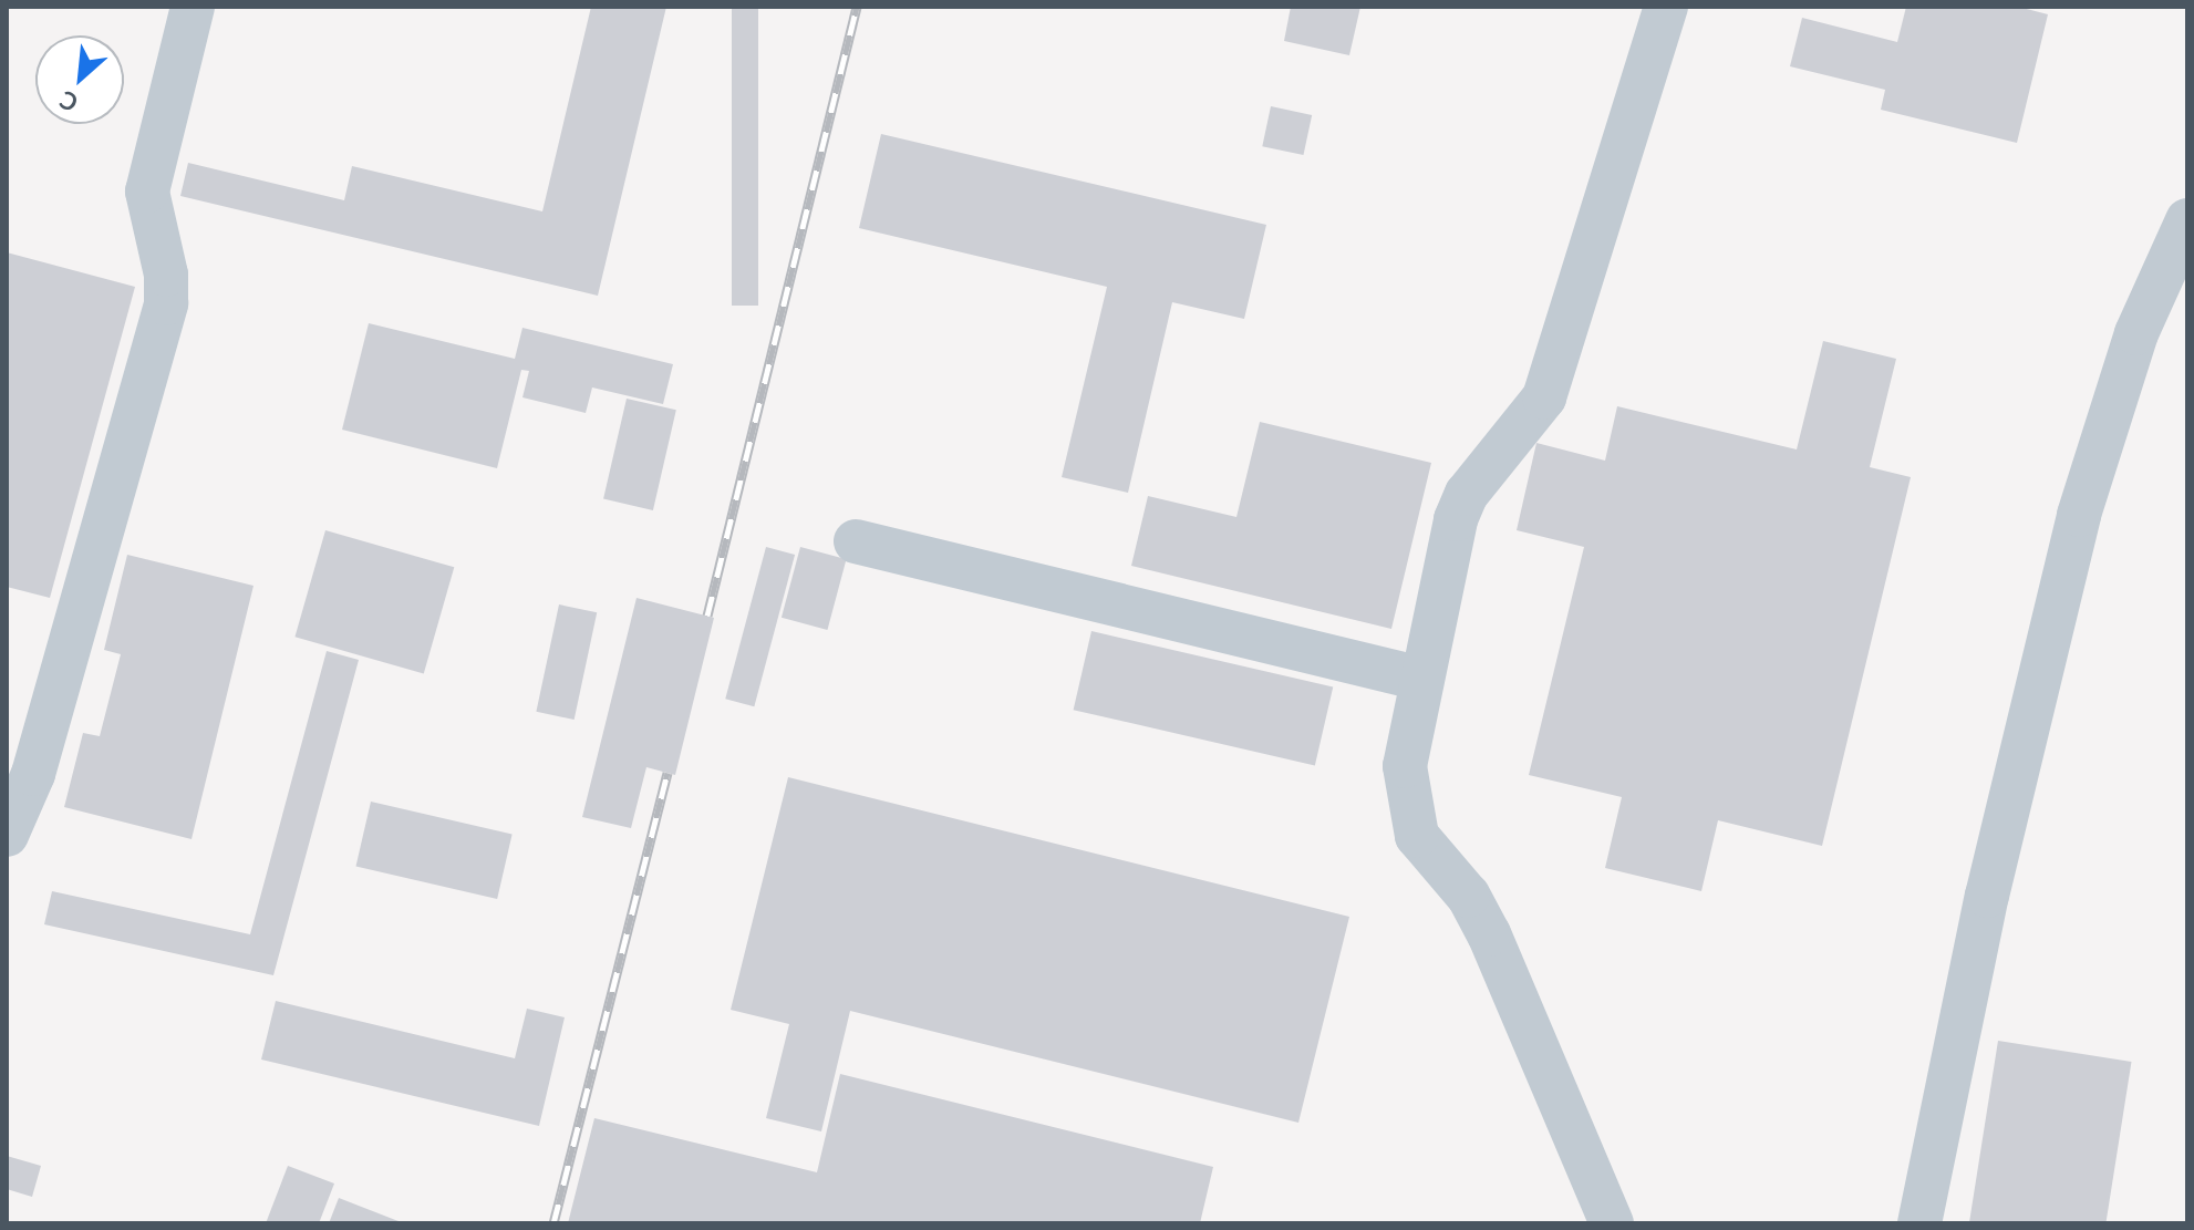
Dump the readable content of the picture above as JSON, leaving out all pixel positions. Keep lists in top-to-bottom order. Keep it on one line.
{"north":"bottom left"}
